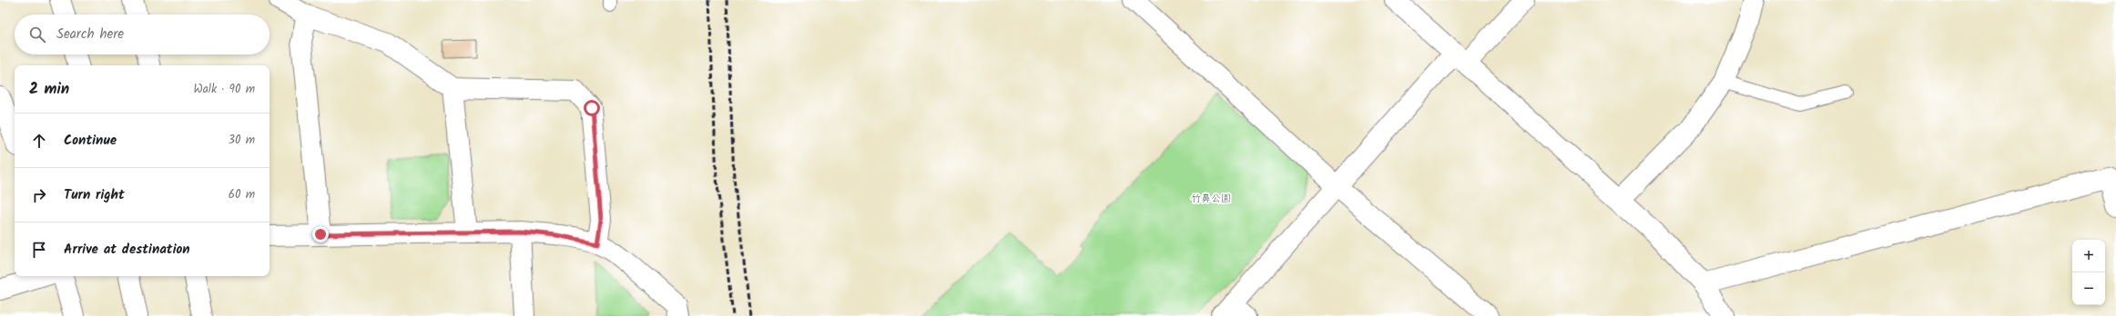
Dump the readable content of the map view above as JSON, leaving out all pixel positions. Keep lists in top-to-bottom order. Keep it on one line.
{"parks":["竹鼻公園"],"page":{"search":"Search here","heading":["2 min","Walk · 90 m"],"list":[["Continue","30 m"],["Turn right","60 m"],"Arrive at destination"],"map_buttons":["+","−"]}}
